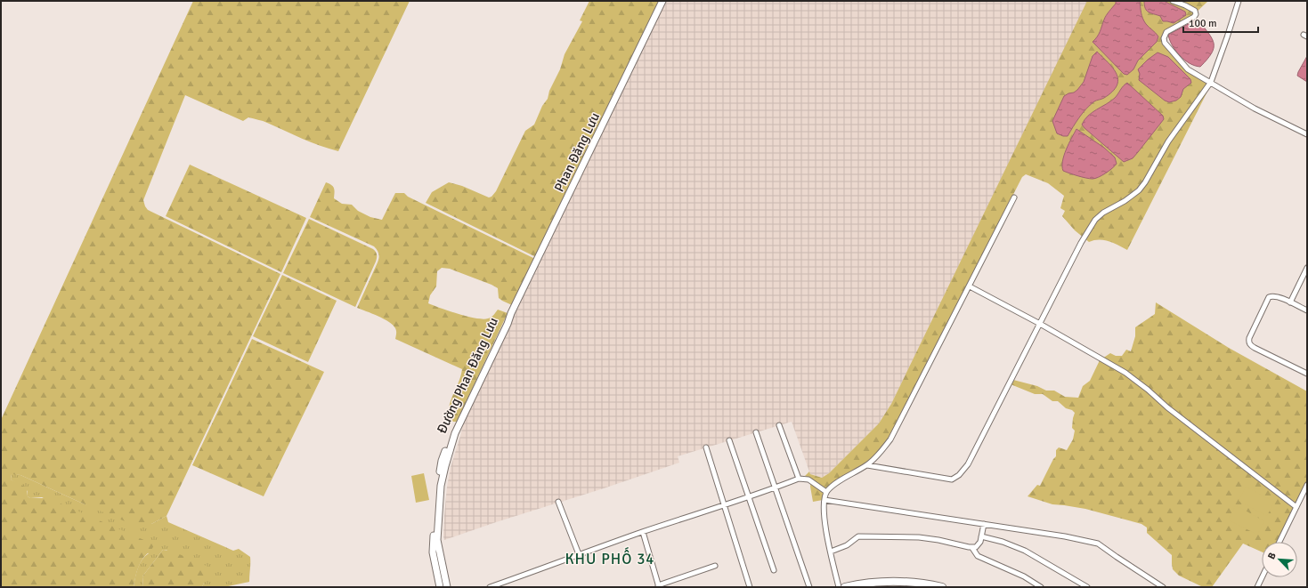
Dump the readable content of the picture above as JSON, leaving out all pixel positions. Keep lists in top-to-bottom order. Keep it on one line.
{"streets":{"street":["Phan Đăng Lưu","Đường Phan Đăng Lưu"]},"crossings":[["Phan Đăng Lưu","Đường Phan Đăng Lưu"]],"districts":["KHU PHỐ 34"],"scale_bar":"100 m","north":"top left"}
